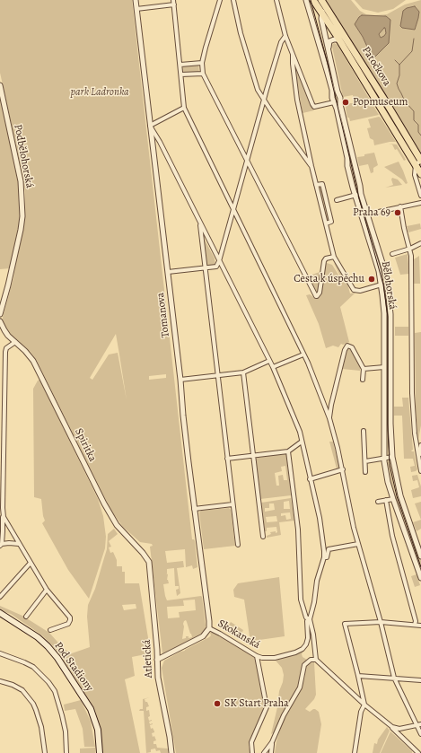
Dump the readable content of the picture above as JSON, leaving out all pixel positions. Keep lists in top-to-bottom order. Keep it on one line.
{"streets":{"main road":["Patočkova","Bělohorská","Pod Stadiony"],"street":["Podbělohorská","Tomanova","Spiritka","Skokanská","Atletická"]},"crossings":[["Patočkova","Bělohorská"],["Tomanova","Skokanská"],["Spiritka","Atletická"],["Skokanská","Atletická"]],"parks":["park Ladronka"],"places":["Popmuseum","Praha 69","Cesta k úspěchu","SK Start Praha"]}
